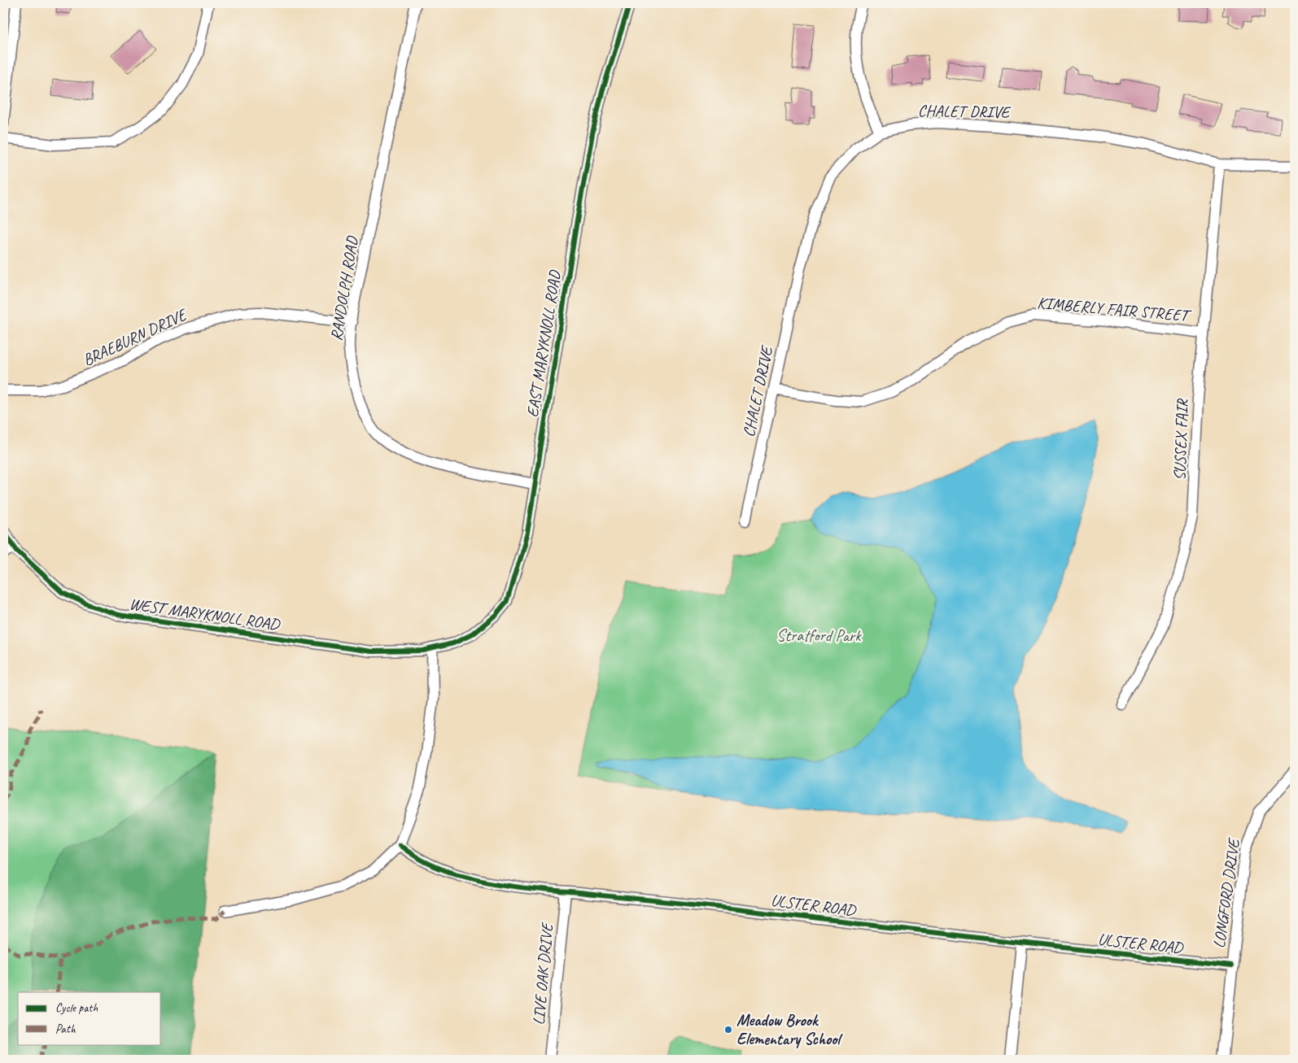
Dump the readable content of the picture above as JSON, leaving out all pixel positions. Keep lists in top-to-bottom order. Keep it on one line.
{"streets":{"street":["CHALET DRIVE","RANDOLPH ROAD","KIMBERLY FAIR STREET","BRAEBURN DRIVE","EAST MARYKNOLL ROAD","SUSSEX FAIR","WEST MARYKNOLL ROAD","LONGFORD DRIVE","ULSTER ROAD","LIVE OAK DRIVE"]},"crossings":[["CHALET DRIVE","KIMBERLY FAIR STREET"],["CHALET DRIVE","SUSSEX FAIR"],["RANDOLPH ROAD","BRAEBURN DRIVE"],["RANDOLPH ROAD","EAST MARYKNOLL ROAD"],["KIMBERLY FAIR STREET","SUSSEX FAIR"],["EAST MARYKNOLL ROAD","WEST MARYKNOLL ROAD"],["LONGFORD DRIVE","ULSTER ROAD"],["ULSTER ROAD","LIVE OAK DRIVE"]],"parks":["Stratford Park"],"places":["Meadow Brook Elementary School"],"legend":["Cycle path","Path"]}
